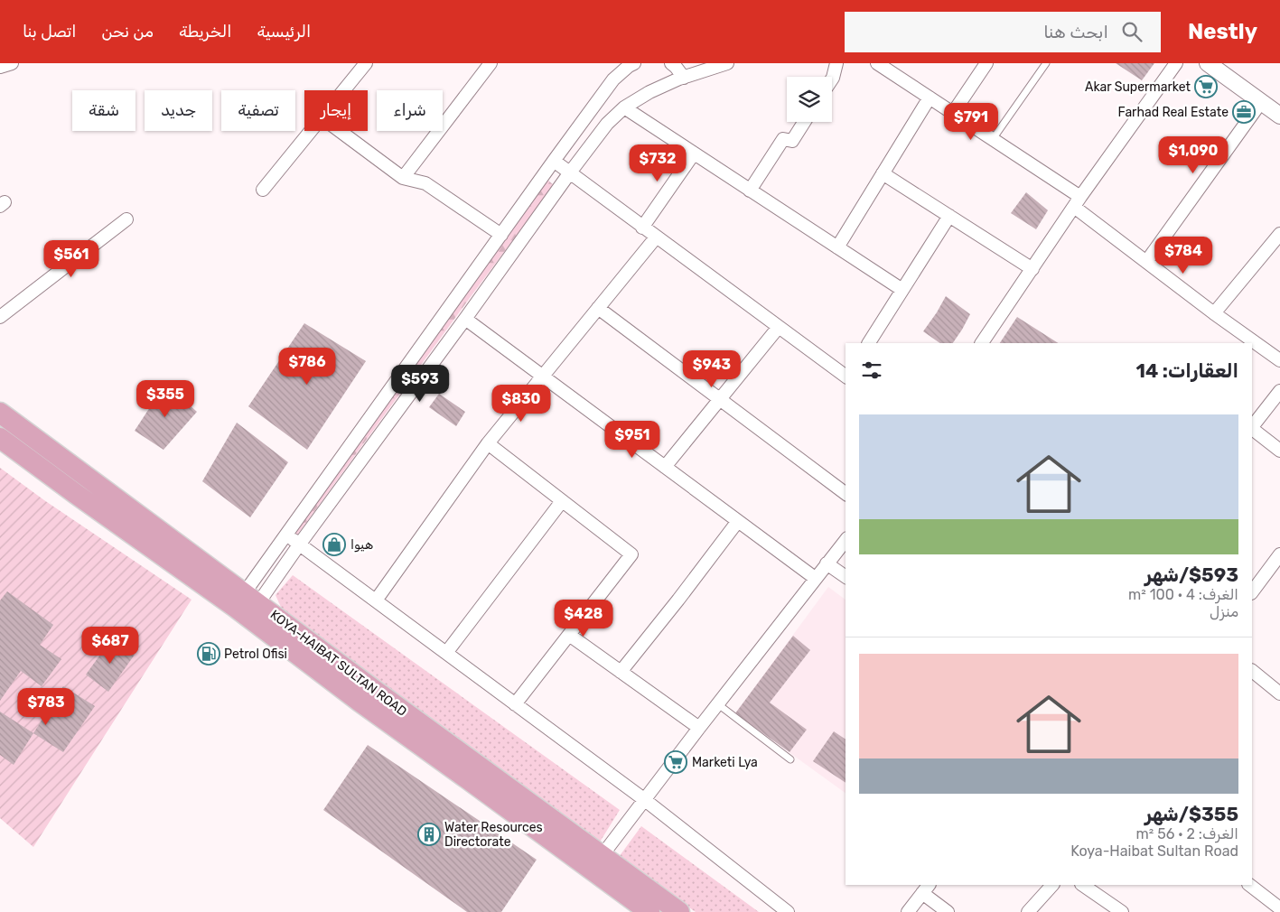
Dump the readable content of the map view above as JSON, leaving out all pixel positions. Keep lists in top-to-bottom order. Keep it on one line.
{"streets":{"main road":["KOYA-HAIBAT SULTAN ROAD"]},"places":{"supermarket":["Akar Supermarket","Marketi Lya"],"office":["Farhad Real Estate"],"shop":["هیوا"],"fuel station":["Petrol Ofisi"],"building":["Water Resources Directorate"]},"page":{"header":"Nestly","search":"ابحث هنا","nav":["الرئيسية","الخريطة","من نحن","اتصل بنا"],"chip":["شراء","إيجار","تصفية","جديد","شقة"],"price":["$791","$1,090","$732","$784","$561","$786","$943","$593","$355","$830","$951","$428","$687","$783"],"heading":"العقارات: 14","list":[{"name":"$593/شهر","note":"الغرف: 4 · 100 m² · منزل"},{"name":"$355/شهر","note":"الغرف: 2 · 56 m² · Koya-Haibat Sultan Road"}]}}
